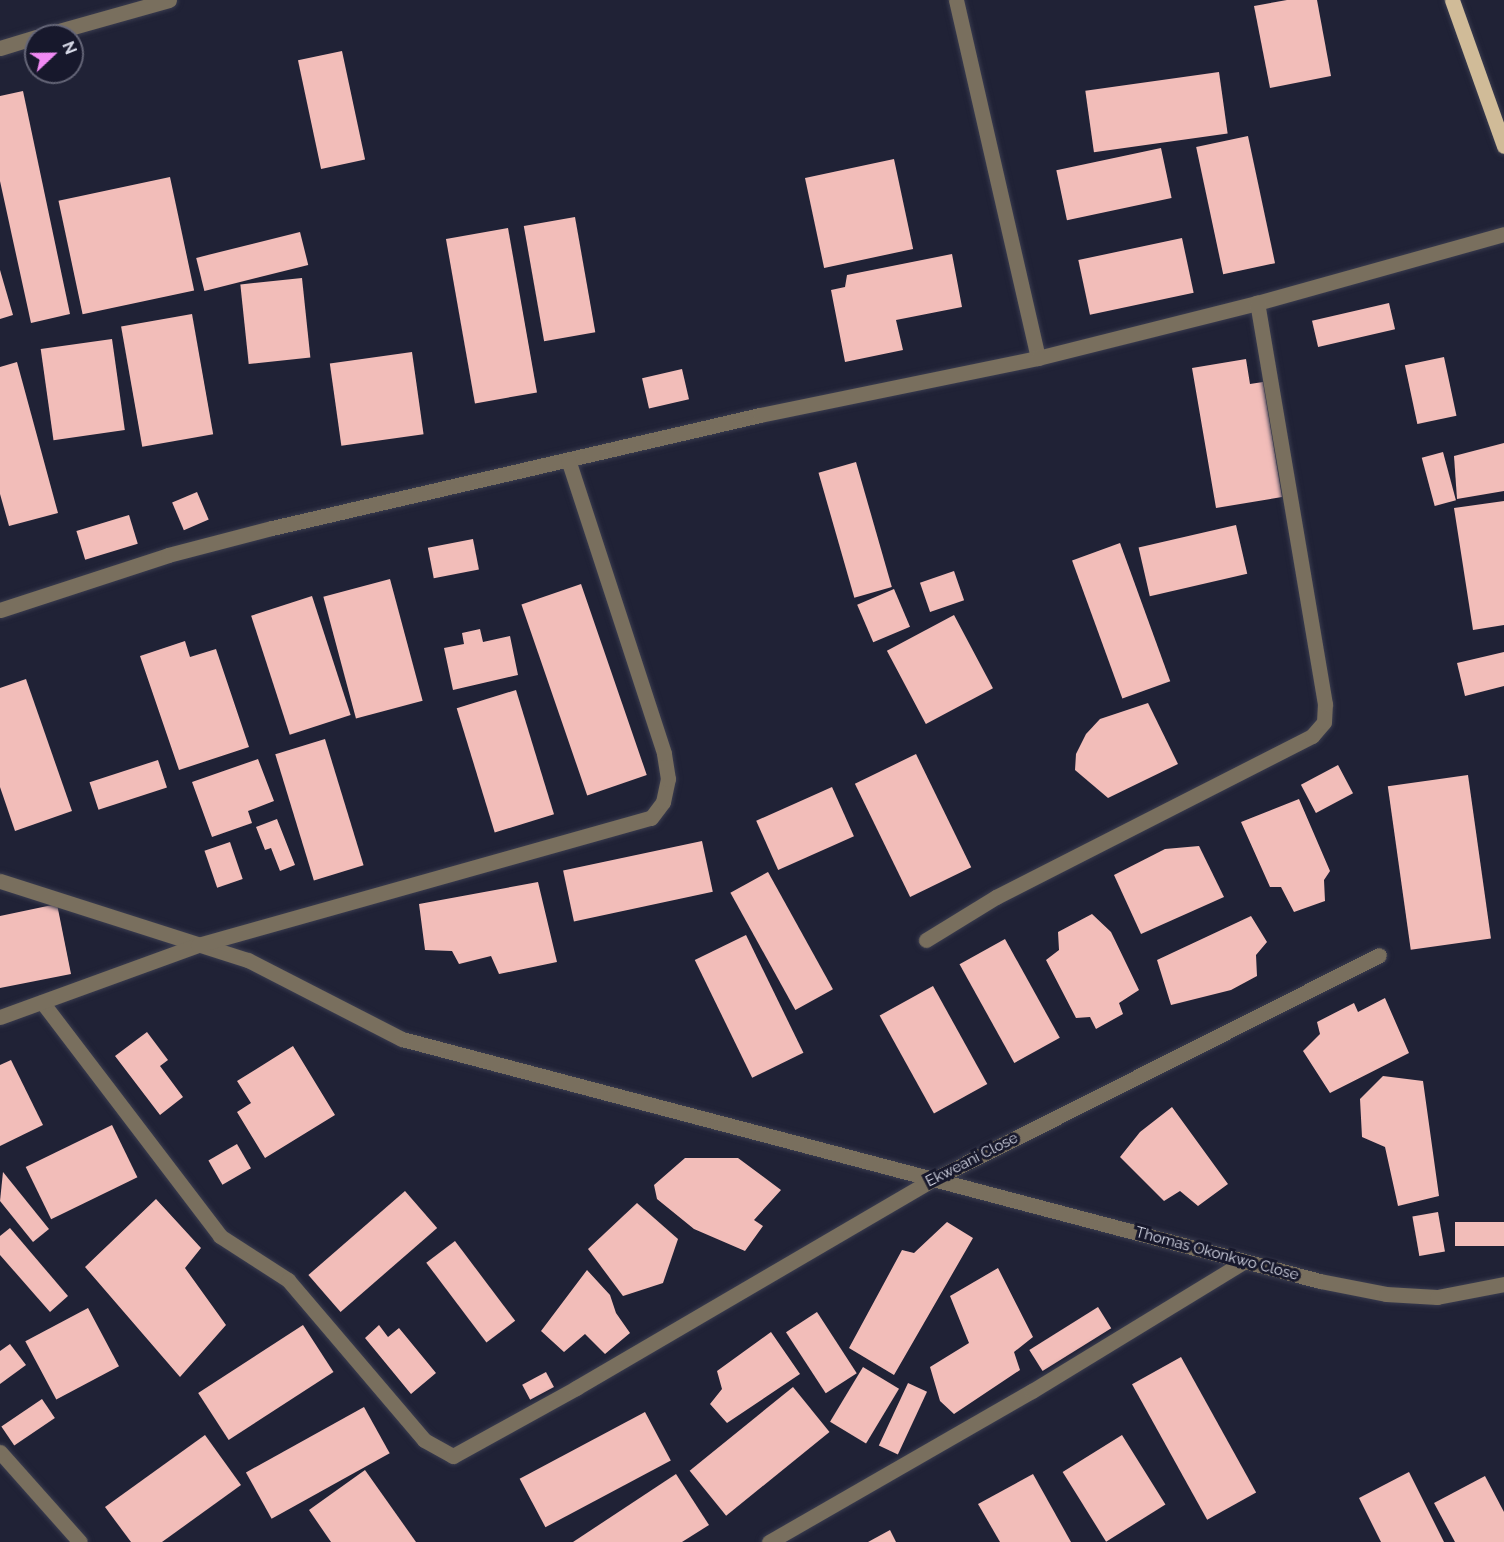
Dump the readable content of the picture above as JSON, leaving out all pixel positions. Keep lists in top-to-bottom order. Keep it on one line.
{"streets":{"street":["Ekweani Close","Thomas Okonkwo Close"]},"crossings":[["Ekweani Close","Thomas Okonkwo Close"]],"north":"right"}
